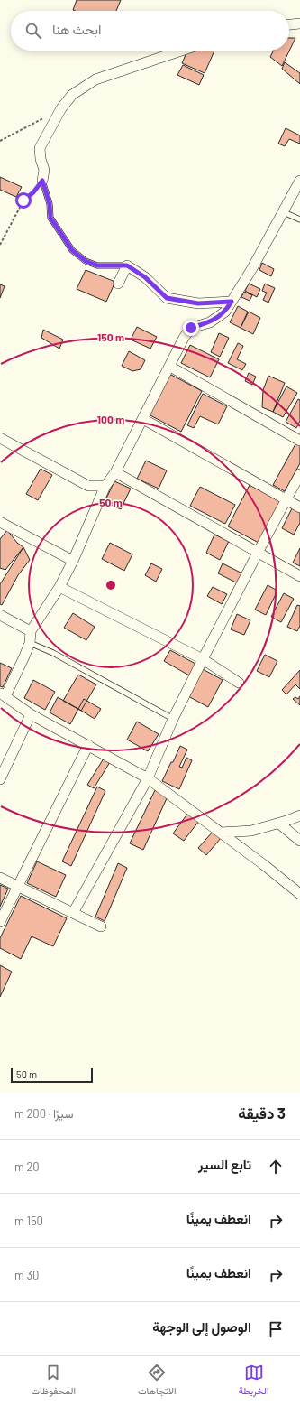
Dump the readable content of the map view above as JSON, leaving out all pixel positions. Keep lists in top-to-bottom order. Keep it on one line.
{"scale_bar":"50 m","page":{"search":"ابحث هنا","scale":"50 m","heading":["3 دقيقة","سيرًا · 200 m"],"list":[["تابع السير","20 m"],["انعطف يمينًا","150 m"],["انعطف يمينًا","30 m"],"الوصول إلى الوجهة"],"nav":["الخريطة","الاتجاهات","المحفوظات"]},"rings":["150 m","100 m","50 m"]}
